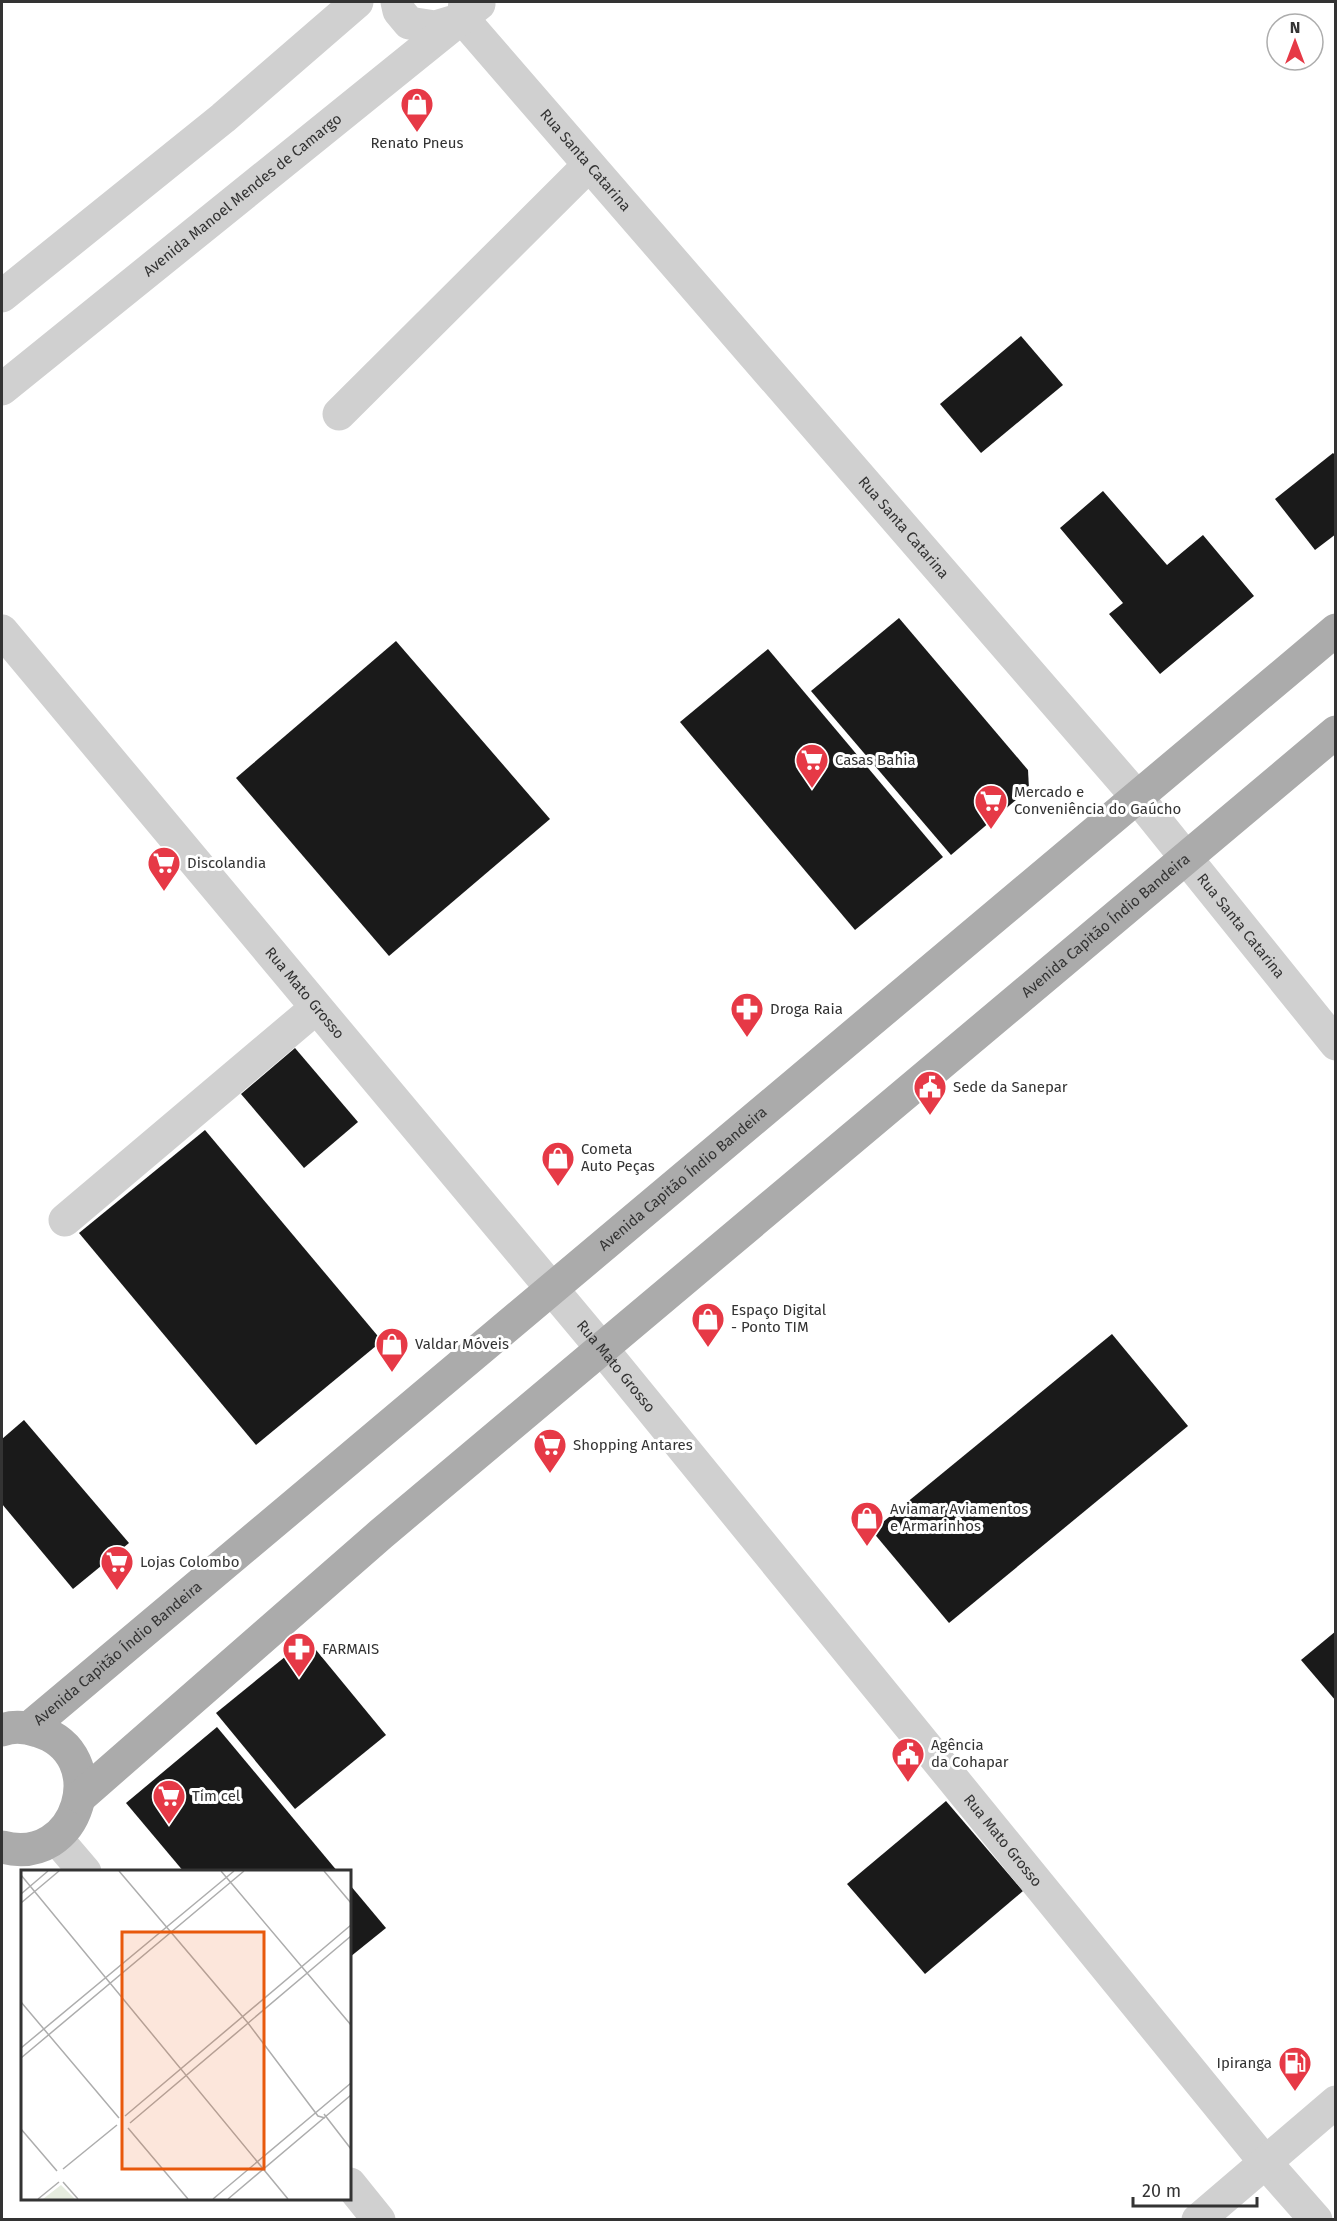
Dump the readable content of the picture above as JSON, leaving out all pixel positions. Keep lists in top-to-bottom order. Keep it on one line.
{"streets":{"main road":["Avenida Capitão Índio Bandeira"],"street":["Rua Santa Catarina","Avenida Manoel Mendes de Camargo","Rua Mato Grosso"]},"crossings":[["Rua Santa Catarina","Avenida Manoel Mendes de Camargo"],["Rua Santa Catarina","Avenida Capitão Índio Bandeira"],["Avenida Capitão Índio Bandeira","Rua Mato Grosso"]],"places":{"shop":["Renato Pneus","Cometa Auto Peças","Espaço Digital - Ponto TIM","Valdar Móveis","Aviamar Aviamentos e Armarinhos"],"supermarket":["Casas Bahia","Mercado e Conveniência do Gaúcho","Discolandia","Shopping Antares","Lojas Colombo","Tim cel"],"pharmacy":["Droga Raia","FARMAIS"],"public building":["Sede da Sanepar","Agência da Cohapar"],"fuel station":["Ipiranga"]},"scale_bar":"20 m","north":"top"}
